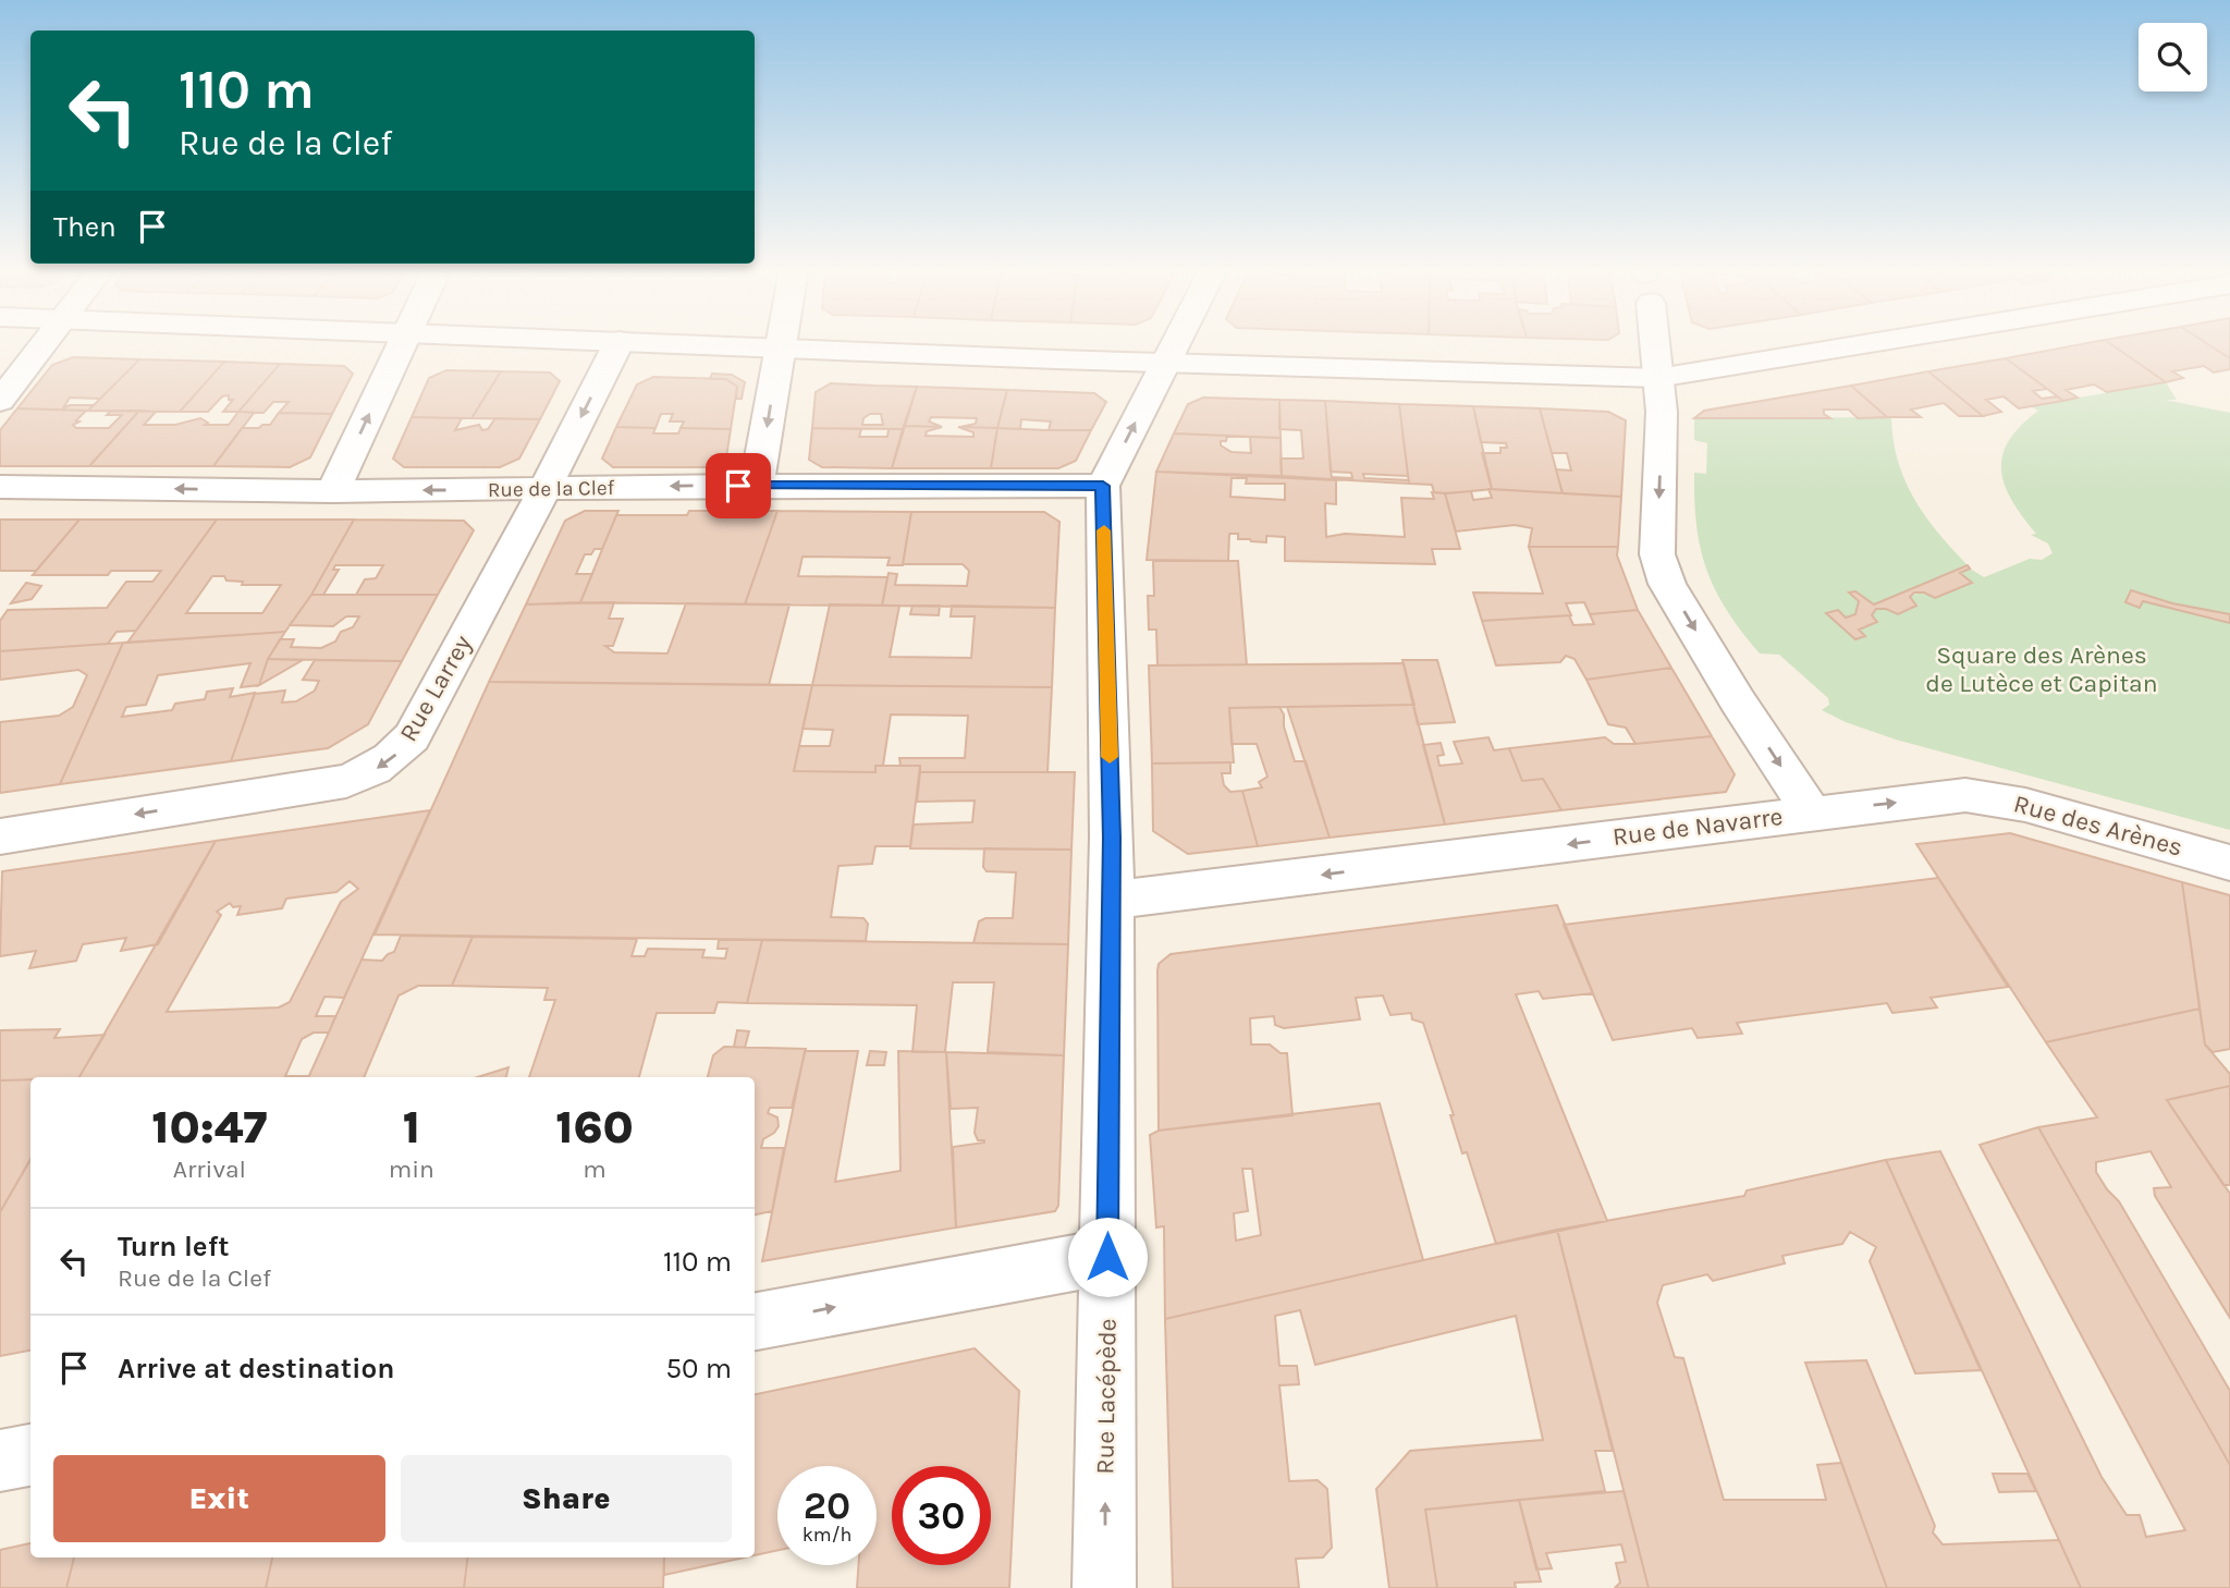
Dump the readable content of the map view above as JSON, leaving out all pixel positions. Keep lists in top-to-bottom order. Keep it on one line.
{"streets":{"street":["Rue de la Clef","Rue Larrey","Rue des Arènes","Rue de Navarre","Rue Lacépède"]},"crossings":[["Rue de la Clef","Rue Larrey"],["Rue de la Clef","Rue Lacépède"],["Rue des Arènes","Rue de Navarre"],["Rue de Navarre","Rue Lacépède"]],"one_way":["Rue de la Clef","Rue Larrey","Rue des Arènes","Rue Lacépède"],"parks":["Square des Arènes de Lutèce et Capitan"],"page":{"turn":["110 m","Rue de la Clef"],"then":"Then","eta":["10:47","Arrival","1","min","160","m"],"list":[{"name":"Turn left","note":"Rue de la Clef","value":"110 m"},{"name":"Arrive at destination","value":"50 m"}],"buttons":["Exit","Share"],"speed":"20 km/h","limit":"30"}}
